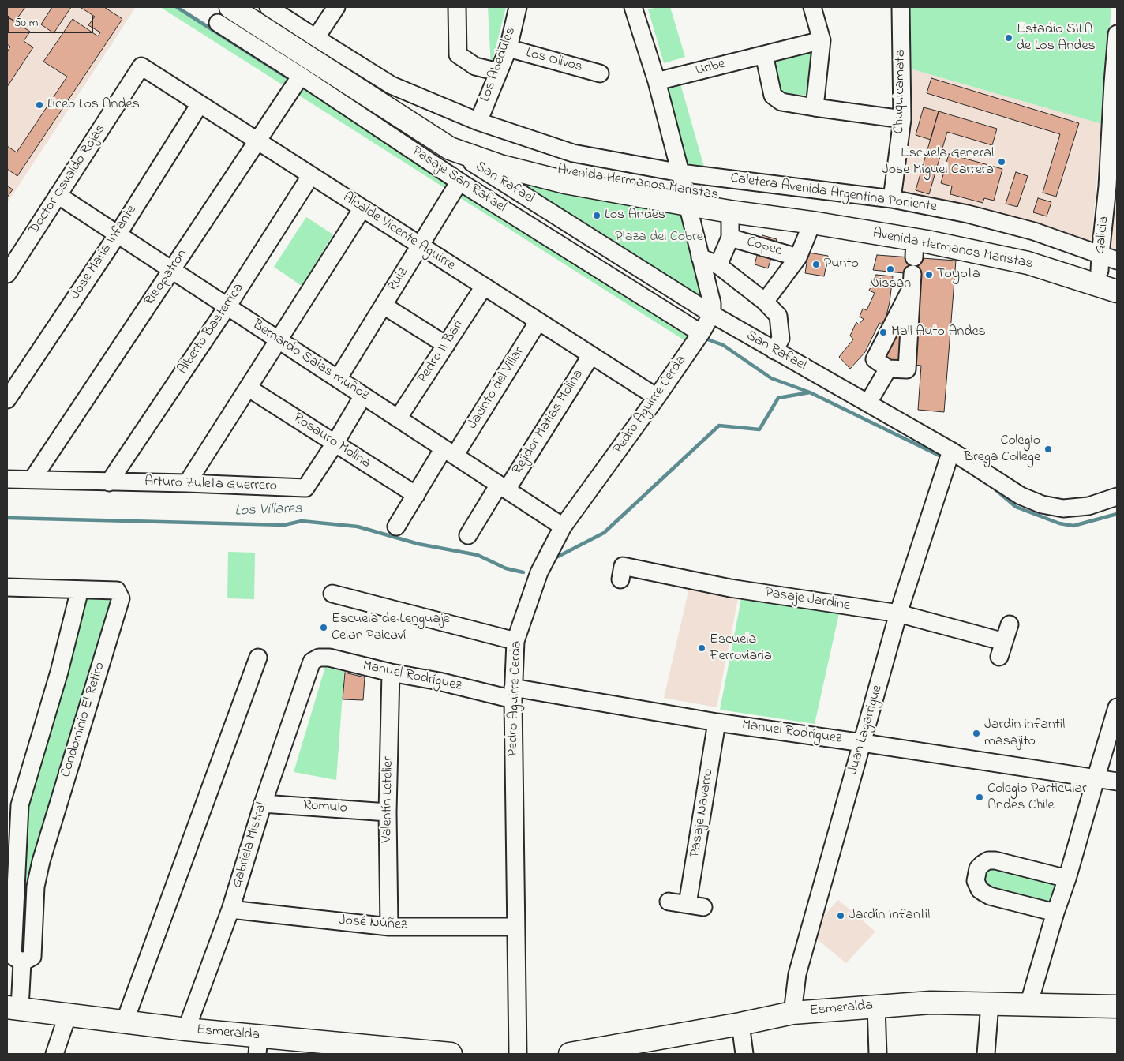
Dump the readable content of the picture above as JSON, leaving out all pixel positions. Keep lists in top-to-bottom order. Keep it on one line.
{"streets":{"main road":["Avenida Hermanos Maristas","Esmeralda"],"street":["Los Olivos","Los Abedules","Uribe","Chuquicamata","Doctor Osvaldo Rojas","Pasaje San Rafael","San Rafael","Caletera Avenida Argentina Poniente","Alcalde Vicente Aguirre","Galicia","Copec","Jose Maria Infante","Risopatrón","Ruiz","Alberto Basterrica","Pedro II Bari","Bernardo Salas muñoz","Jacinto del Villar","Pedro Aguirre Cerda","Rejidor Matias Molina","Rosauro Molina","Arturo Zuleta Guerrero","Pasaje Jardine","Manuel Rodríguez","Condominio El Retiro","Juan Lagarrigue","Valentín Letelier","Romulo","Pasaje Navarro","Gabriela Mistral","José Núñez"]},"crossings":[["Los Olivos","Los Abedules"],["Los Abedules","Caletera Avenida Argentina Poniente"],["Chuquicamata","Caletera Avenida Argentina Poniente"],["Doctor Osvaldo Rojas","Alcalde Vicente Aguirre"],["Doctor Osvaldo Rojas","Bernardo Salas muñoz"],["Pasaje San Rafael","Risopatrón"],["Pasaje San Rafael","Ruiz"],["Pasaje San Rafael","Pedro Aguirre Cerda"],["San Rafael","Avenida Hermanos Maristas"],["San Rafael","Pedro Aguirre Cerda"],["San Rafael","Juan Lagarrigue"],["Avenida Hermanos Maristas","Caletera Avenida Argentina Poniente"],["Avenida Hermanos Maristas","Galicia"],["Avenida Hermanos Maristas","Copec"],["Caletera Avenida Argentina Poniente","Galicia"],["Alcalde Vicente Aguirre","Jose Maria Infante"],["Alcalde Vicente Aguirre","Risopatrón"],["Alcalde Vicente Aguirre","Ruiz"],["Alcalde Vicente Aguirre","Alberto Basterrica"],["Alcalde Vicente Aguirre","Pedro II Bari"],["Alcalde Vicente Aguirre","Jacinto del Villar"],["Alcalde Vicente Aguirre","Pedro Aguirre Cerda"],["Alcalde Vicente Aguirre","Rejidor Matias Molina"],["Jose Maria Infante","Bernardo Salas muñoz"],["Risopatrón","Bernardo Salas muñoz"],["Risopatrón","Arturo Zuleta Guerrero"],["Ruiz","Bernardo Salas muñoz"],["Alberto Basterrica","Bernardo Salas muñoz"],["Alberto Basterrica","Arturo Zuleta Guerrero"],["Pedro II Bari","Bernardo Salas muñoz"],["Bernardo Salas muñoz","Jacinto del Villar"],["Bernardo Salas muñoz","Pedro Aguirre Cerda"],["Bernardo Salas muñoz","Rejidor Matias Molina"],["Bernardo Salas muñoz","Arturo Zuleta Guerrero"],["Jacinto del Villar","Rosauro Molina"],["Pedro Aguirre Cerda","Manuel Rodríguez"],["Pedro Aguirre Cerda","José Núñez"],["Rosauro Molina","Arturo Zuleta Guerrero"],["Pasaje Jardine","Juan Lagarrigue"],["Manuel Rodríguez","Juan Lagarrigue"],["Manuel Rodríguez","Valentín Letelier"],["Manuel Rodríguez","Pasaje Navarro"],["Manuel Rodríguez","Gabriela Mistral"],["Juan Lagarrigue","Esmeralda"],["Valentín Letelier","Romulo"],["Valentín Letelier","José Núñez"],["Romulo","Gabriela Mistral"],["Gabriela Mistral","José Núñez"],["Gabriela Mistral","Esmeralda"]],"water":["Los Villares"],"parks":["Plaza del Cobre"],"places":["Estadio SILA de Los Andes","Liceo Los Andes","Escuela General Jose Miguel Carrera","Los Andes","Punto","Nissan","Toyota","Mall Auto Andes","Colegio Brega College","Escuela de Lenguaje Celan Paicaví","Escuela Ferroviaria","Jardin infantil masajito","Colegio Particular Andes Chile","Jardín Infantil"],"scale_bar":"50 m"}
